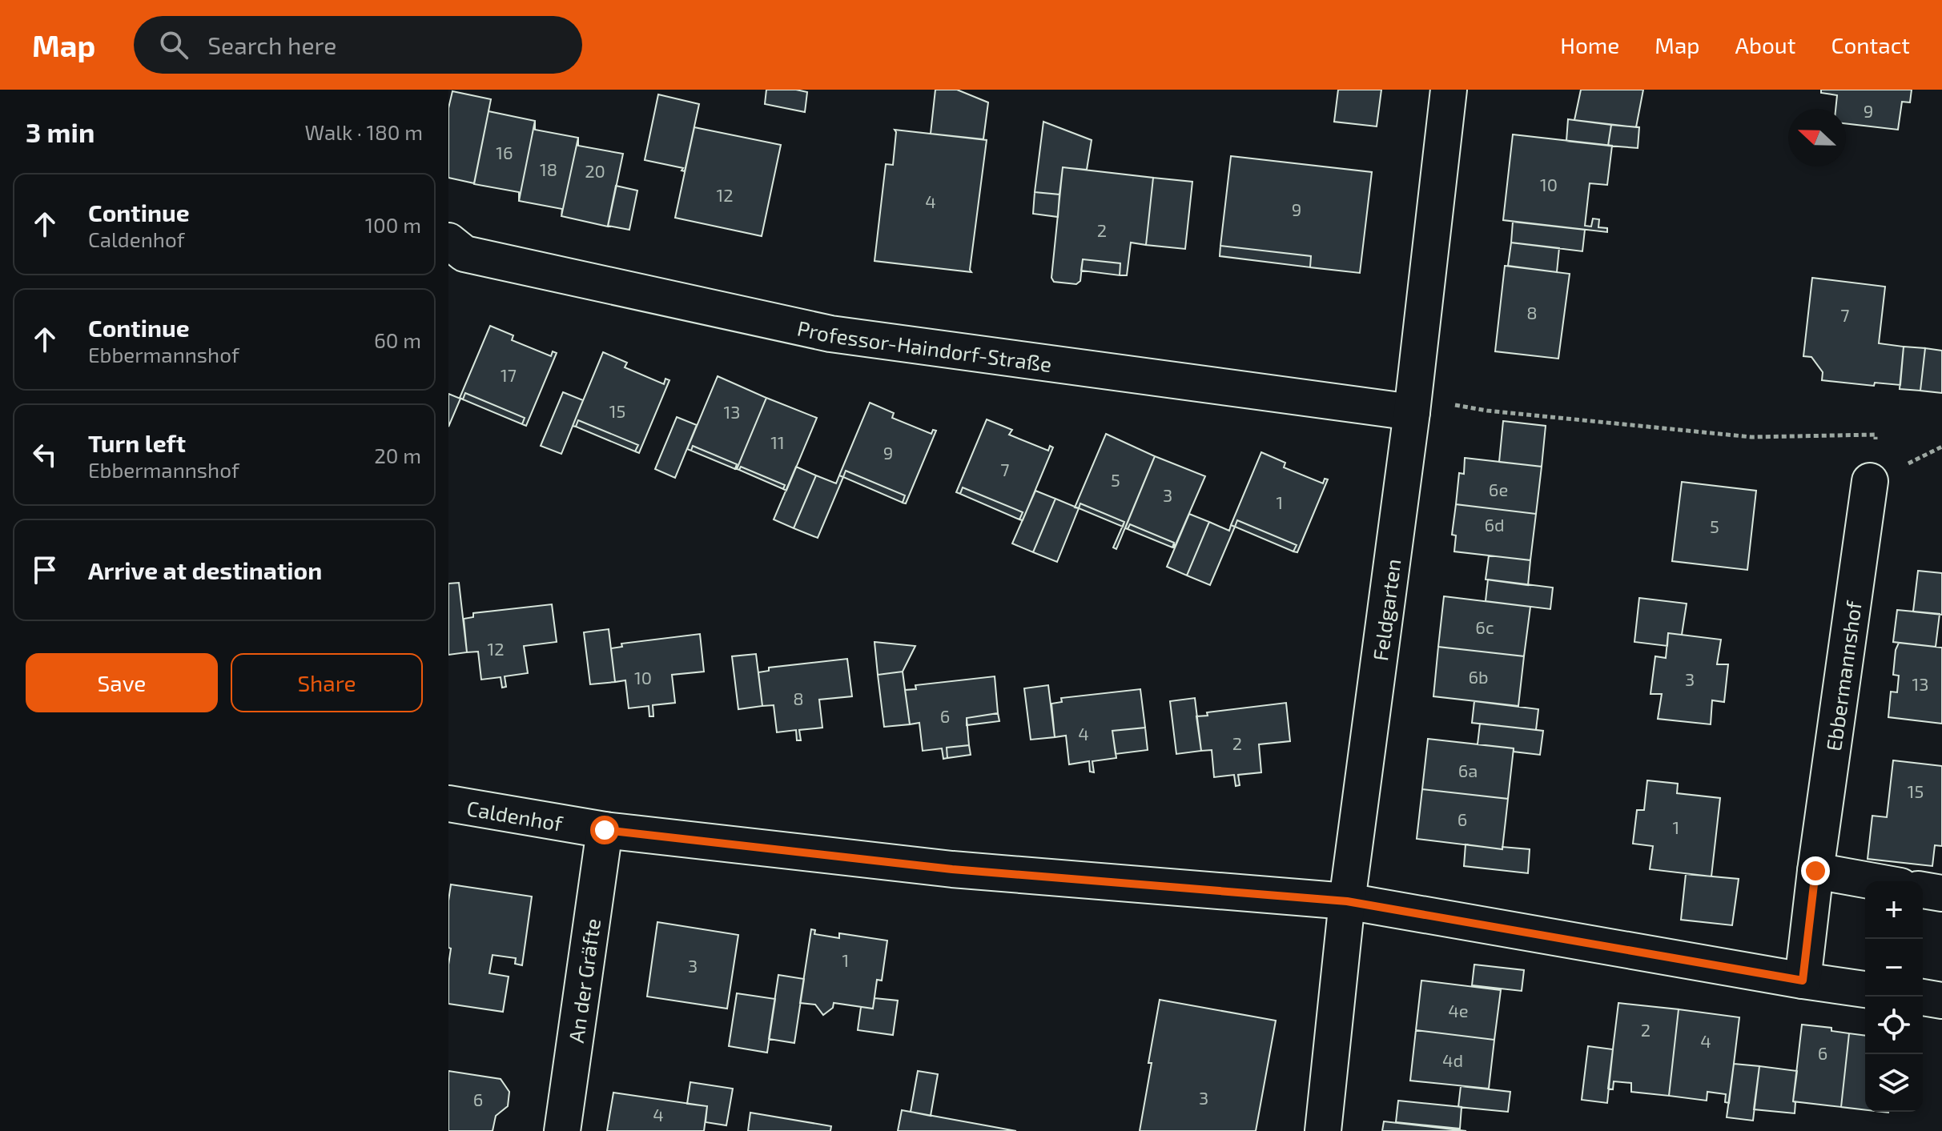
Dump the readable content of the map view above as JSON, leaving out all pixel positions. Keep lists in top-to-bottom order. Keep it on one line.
{"streets":{"street":["Professor-Haindorf-Straße","Feldgarten","Ebbermannshof","Caldenhof","An der Gräfte"]},"crossings":[["Professor-Haindorf-Straße","Feldgarten"],["Feldgarten","Caldenhof"],["Caldenhof","An der Gräfte"]],"house_numbers":["9","16","18","20","10","12","4","9","2","8","7","17","15","13","11","9","7","5","6e","3","1","6d","5","6c","12","6b","10","3","13","8","6","4","2","6a","15","6","1","1","3","4e","2","4","6","4d","3","6","4"],"north":"left","page":{"header":"Map","search":"Search here","nav":["Home","Map","About","Contact"],"heading":["3 min","Walk · 180 m"],"list":[["Continue","Caldenhof","100 m"],["Continue","Ebbermannshof","60 m"],["Turn left","Ebbermannshof","20 m"],"Arrive at destination"],"buttons":["Save","Share"],"map_buttons":["+","−"]}}
